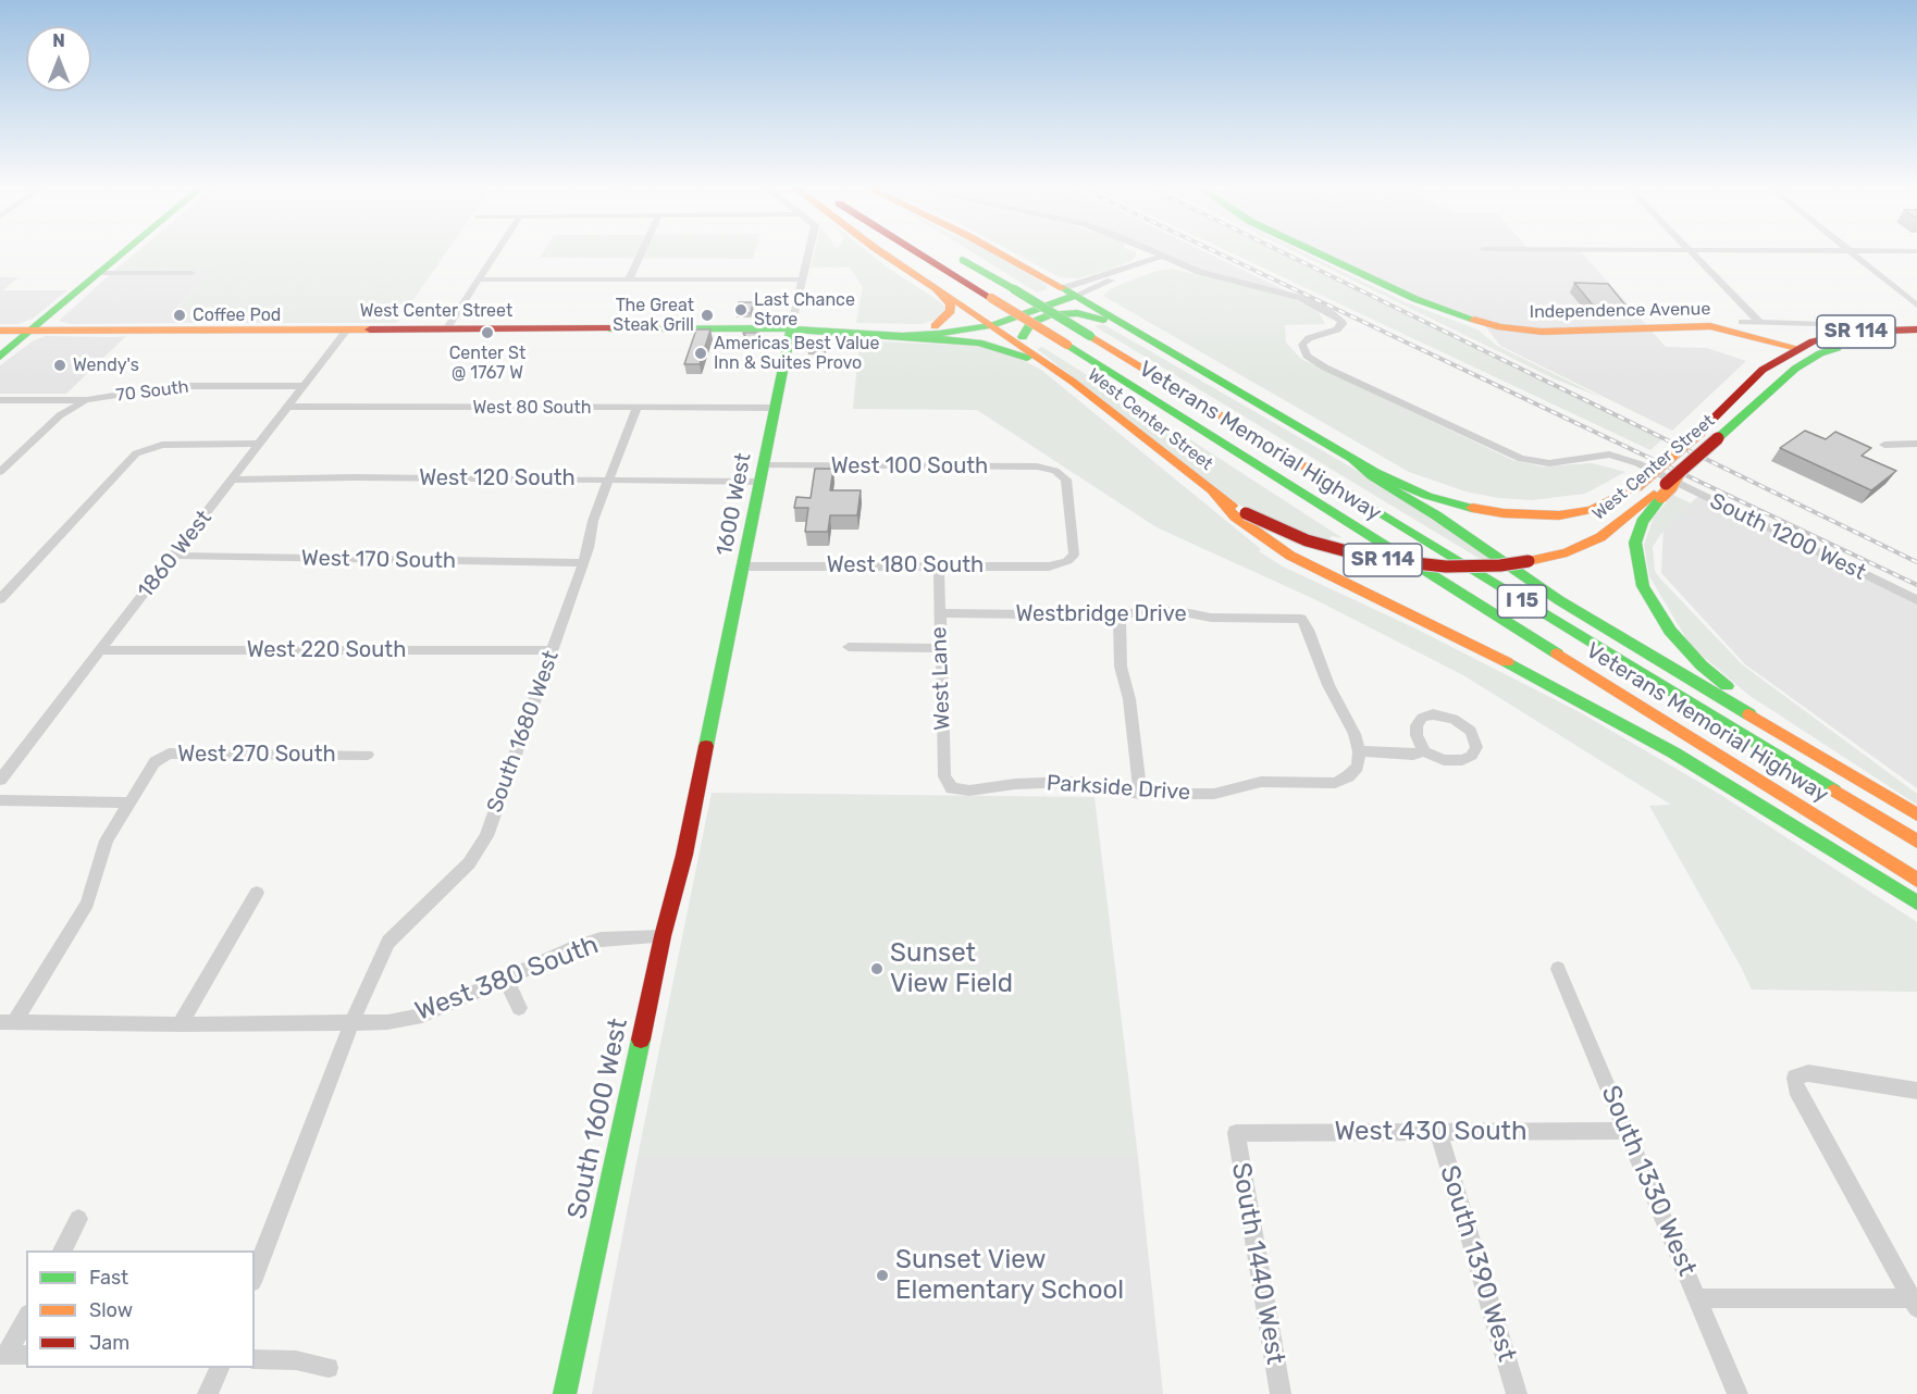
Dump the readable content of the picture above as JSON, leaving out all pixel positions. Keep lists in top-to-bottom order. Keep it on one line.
{"streets":{"main road":["West Center Street","Independence Avenue","SR 114","Veterans Memorial Highway","1600 West","I 15","South 1600 West"],"street":["70 South","West 80 South","West 100 South","West 120 South","South 1200 West","1860 West","West 170 South","West 180 South","Westbridge Drive","West 220 South","West Lane","South 1680 West","West 270 South","Parkside Drive","West 380 South","West 430 South","South 1330 West","South 1440 West","South 1390 West"]},"crossings":[["West Center Street","Independence Avenue"],["West Center Street","SR 114"],["West Center Street","1600 West"],["West Center Street","South 1200 West"],["West Center Street","1860 West"],["70 South","1860 West"],["West 80 South","1600 West"],["West 80 South","1860 West"],["West 80 South","South 1680 West"],["West 100 South","1600 West"],["West 100 South","West 180 South"],["West 120 South","1600 West"],["West 120 South","1860 West"],["West 120 South","South 1680 West"],["1600 West","West 180 South"],["1600 West","South 1600 West"],["1860 West","West 170 South"],["1860 West","West 220 South"],["West 170 South","South 1680 West"],["West 180 South","West Lane"],["Westbridge Drive","West Lane"],["Westbridge Drive","Parkside Drive"],["West 220 South","South 1680 West"],["West Lane","Parkside Drive"],["South 1680 West","West 380 South"],["West 380 South","South 1600 West"],["West 430 South","South 1330 West"],["West 430 South","South 1440 West"],["West 430 South","South 1390 West"]],"places":["Last Chance Store","Coffee Pod","The Great Steak Grill","Center St @ 1767 W","Americas Best Value Inn & Suites Provo","Wendy's","Sunset View Field","Sunset View Elementary School"],"legend":["Fast","Slow","Jam"],"north":"top"}
